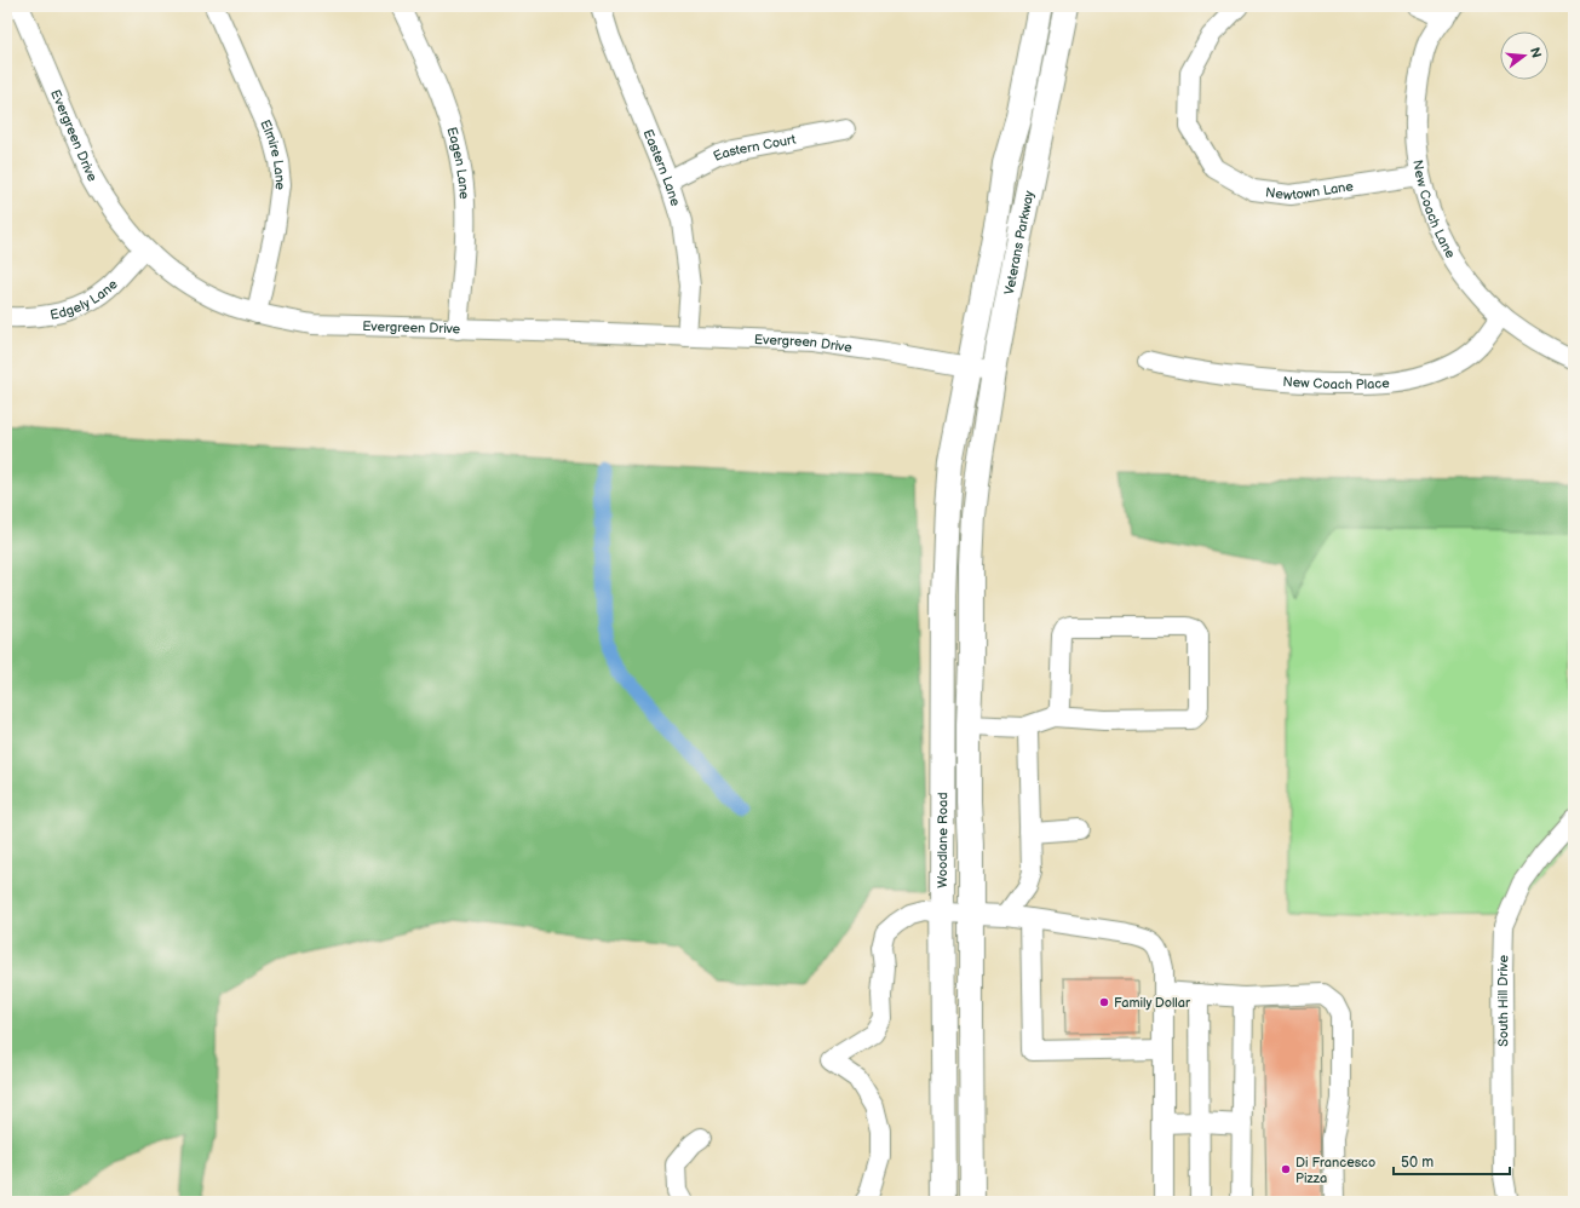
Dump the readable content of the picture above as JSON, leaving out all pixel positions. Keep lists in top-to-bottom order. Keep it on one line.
{"streets":{"main road":["Veterans Parkway","Woodlane Road"],"street":["Evergreen Drive","Eastern Court","Elmire Lane","Eagen Lane","Eastern Lane","Newtown Lane","New Coach Lane","Edgely Lane","New Coach Place","South Hill Drive"]},"crossings":[["Evergreen Drive","Elmire Lane"],["Evergreen Drive","Eagen Lane"],["Evergreen Drive","Eastern Lane"],["Evergreen Drive","Veterans Parkway"],["Evergreen Drive","Edgely Lane"],["Eastern Court","Eastern Lane"],["Newtown Lane","New Coach Lane"],["New Coach Lane","New Coach Place"],["Veterans Parkway","Woodlane Road"]],"places":["Family Dollar","Di Francesco Pizza"],"scale_bar":"50 m","north":"right"}
